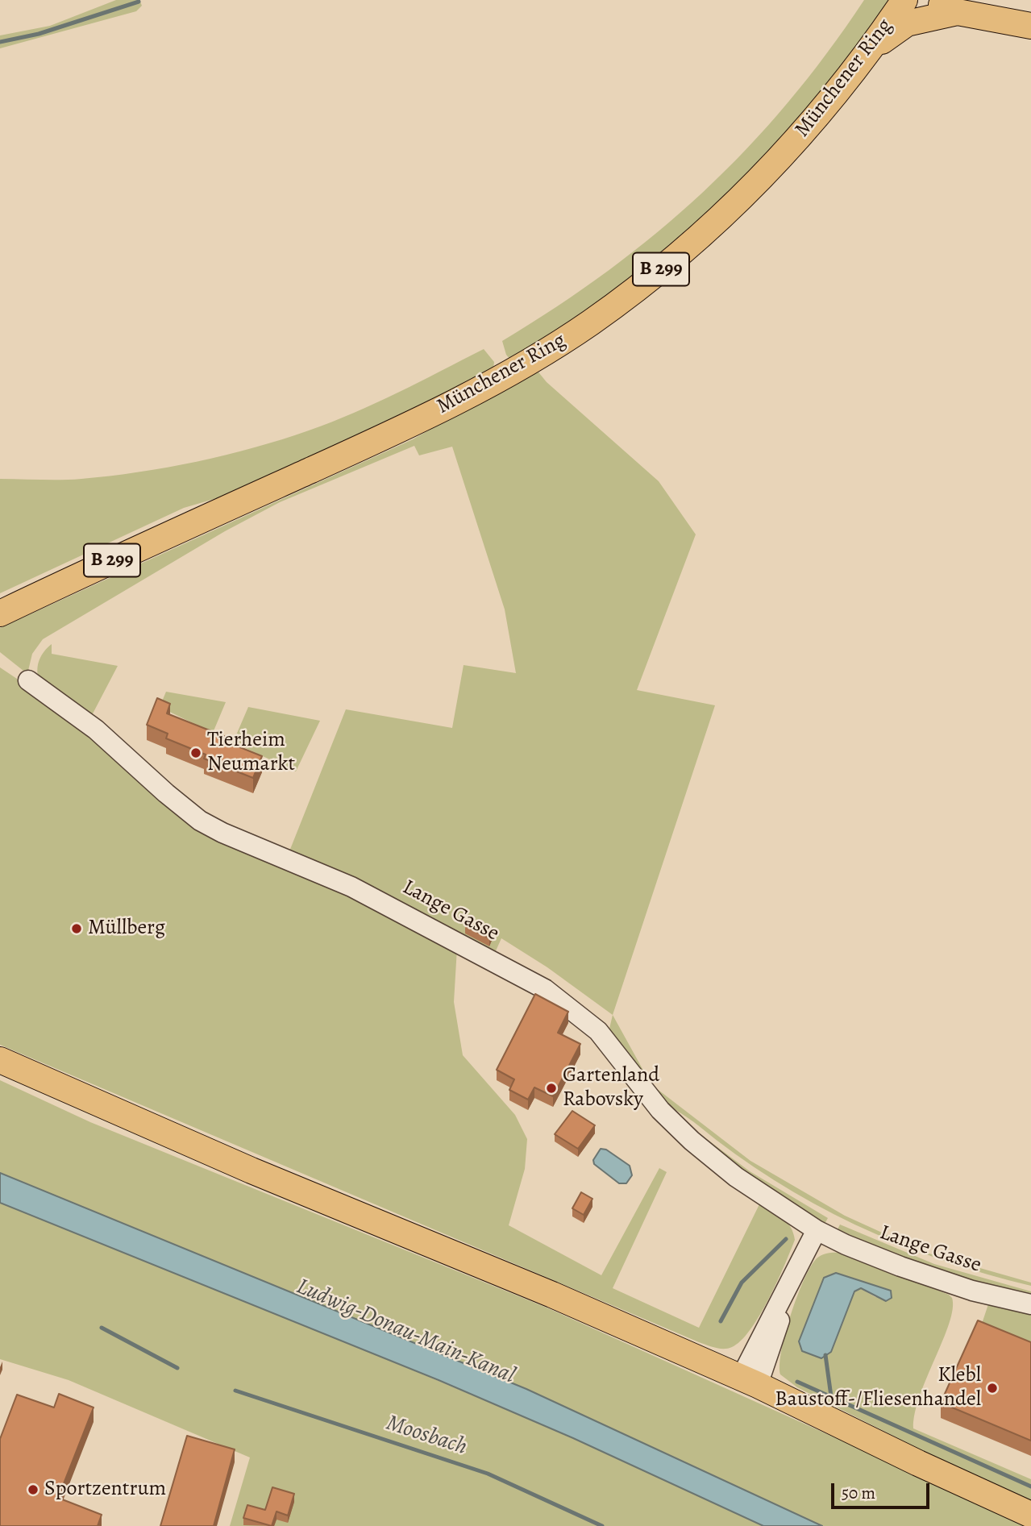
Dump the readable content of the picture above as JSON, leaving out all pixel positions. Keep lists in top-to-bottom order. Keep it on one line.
{"streets":{"main road":["Münchener Ring","B 299"],"street":["Lange Gasse"]},"water":["Ludwig-Donau-Main-Kanal","Moosbach"],"places":["Tierheim Neumarkt","Müllberg","Gartenland Rabovsky","Klebl Baustoff-/Fliesenhandel","Sportzentrum"],"scale_bar":"50 m"}
